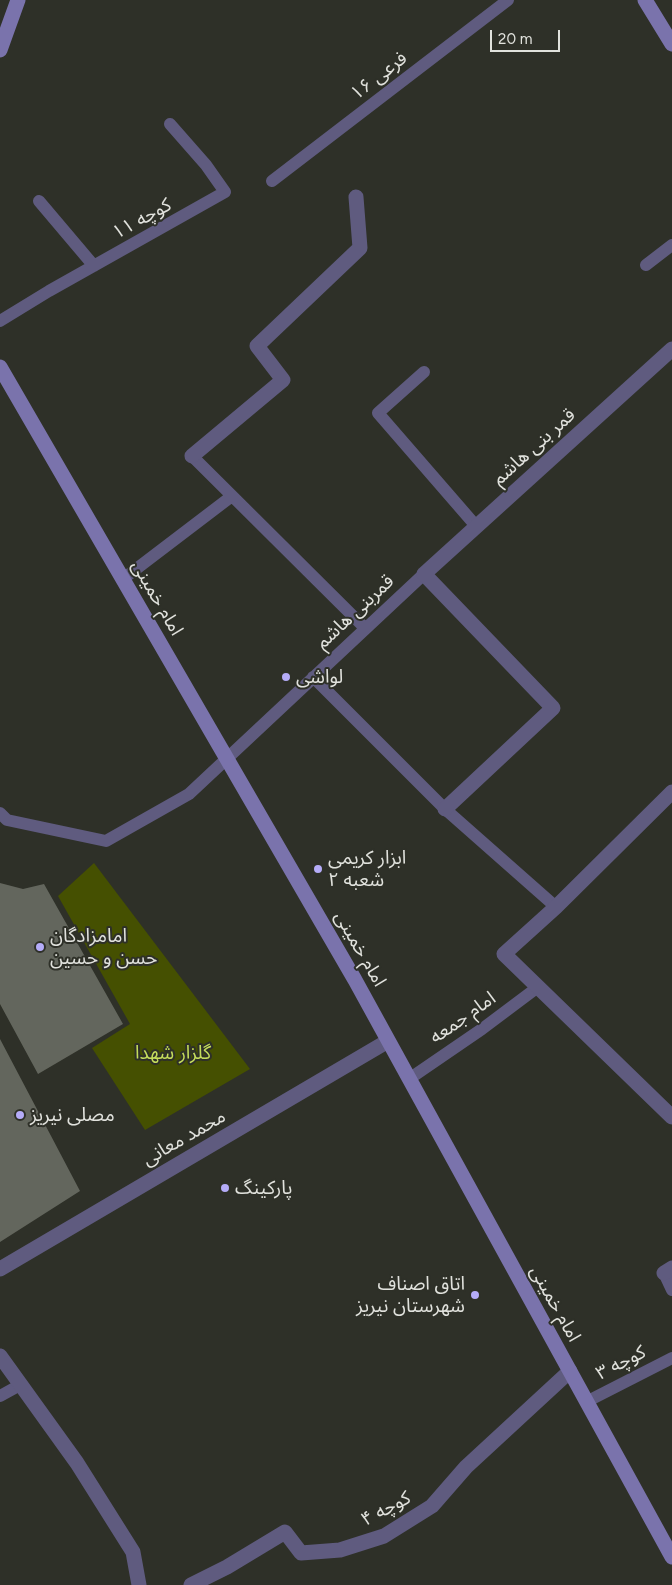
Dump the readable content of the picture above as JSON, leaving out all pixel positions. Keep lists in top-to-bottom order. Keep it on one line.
{"streets":{"main road":["امام خمینی"],"street":["قمر بنی هاشم","محمد معانی","کوچه ۴"],"lane":["فرعی ۱۶","کوچه ۱۱","قمربنی هاشم","امام جمعه","کوچه ۳"]},"crossings":[["قمر بنی هاشم","قمربنی هاشم"],["امام خمینی","قمربنی هاشم"],["امام خمینی","امام جمعه"],["امام خمینی","محمد معانی"],["امام خمینی","کوچه ۳"],["امام خمینی","کوچه ۴"]],"parks":["گلزار شهدا"],"places":["لواشی","ابزار کریمی شعبه ۲","امامزادگان حسن و حسین","مصلی نیریز","پارکینگ","اتاق اصناف شهرستان نیریز"],"scale_bar":"20 m"}
